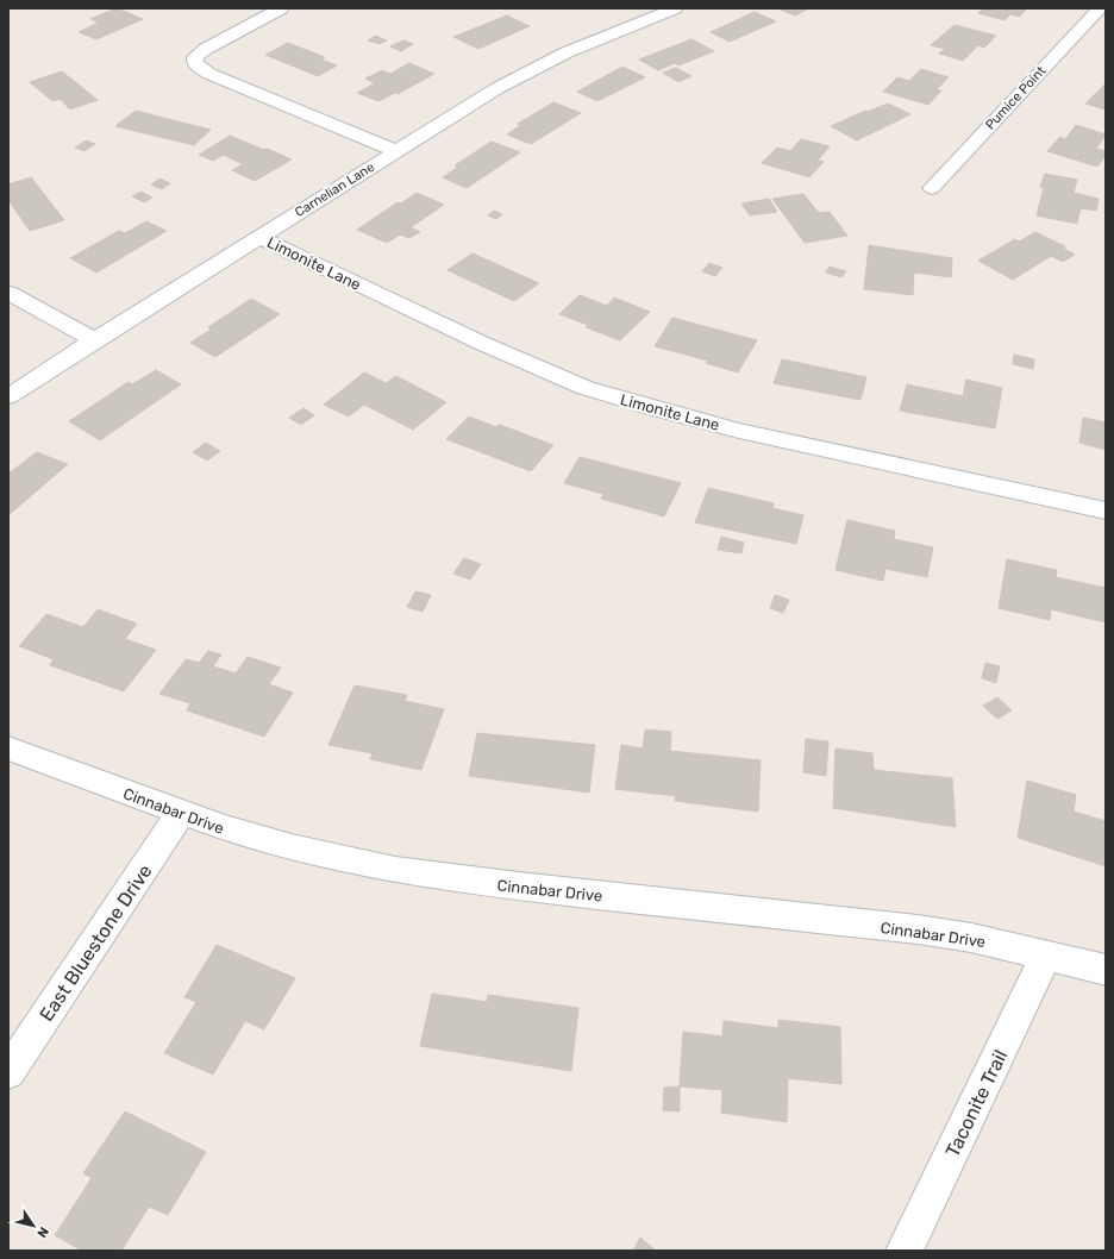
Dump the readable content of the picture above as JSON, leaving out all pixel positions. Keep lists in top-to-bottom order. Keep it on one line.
{"streets":{"street":["Pumice Point","Carnelian Lane","Limonite Lane","Cinnabar Drive","East Bluestone Drive","Taconite Trail"]},"crossings":[["Carnelian Lane","Limonite Lane"],["Cinnabar Drive","East Bluestone Drive"],["Cinnabar Drive","Taconite Trail"]],"north":"bottom right"}
